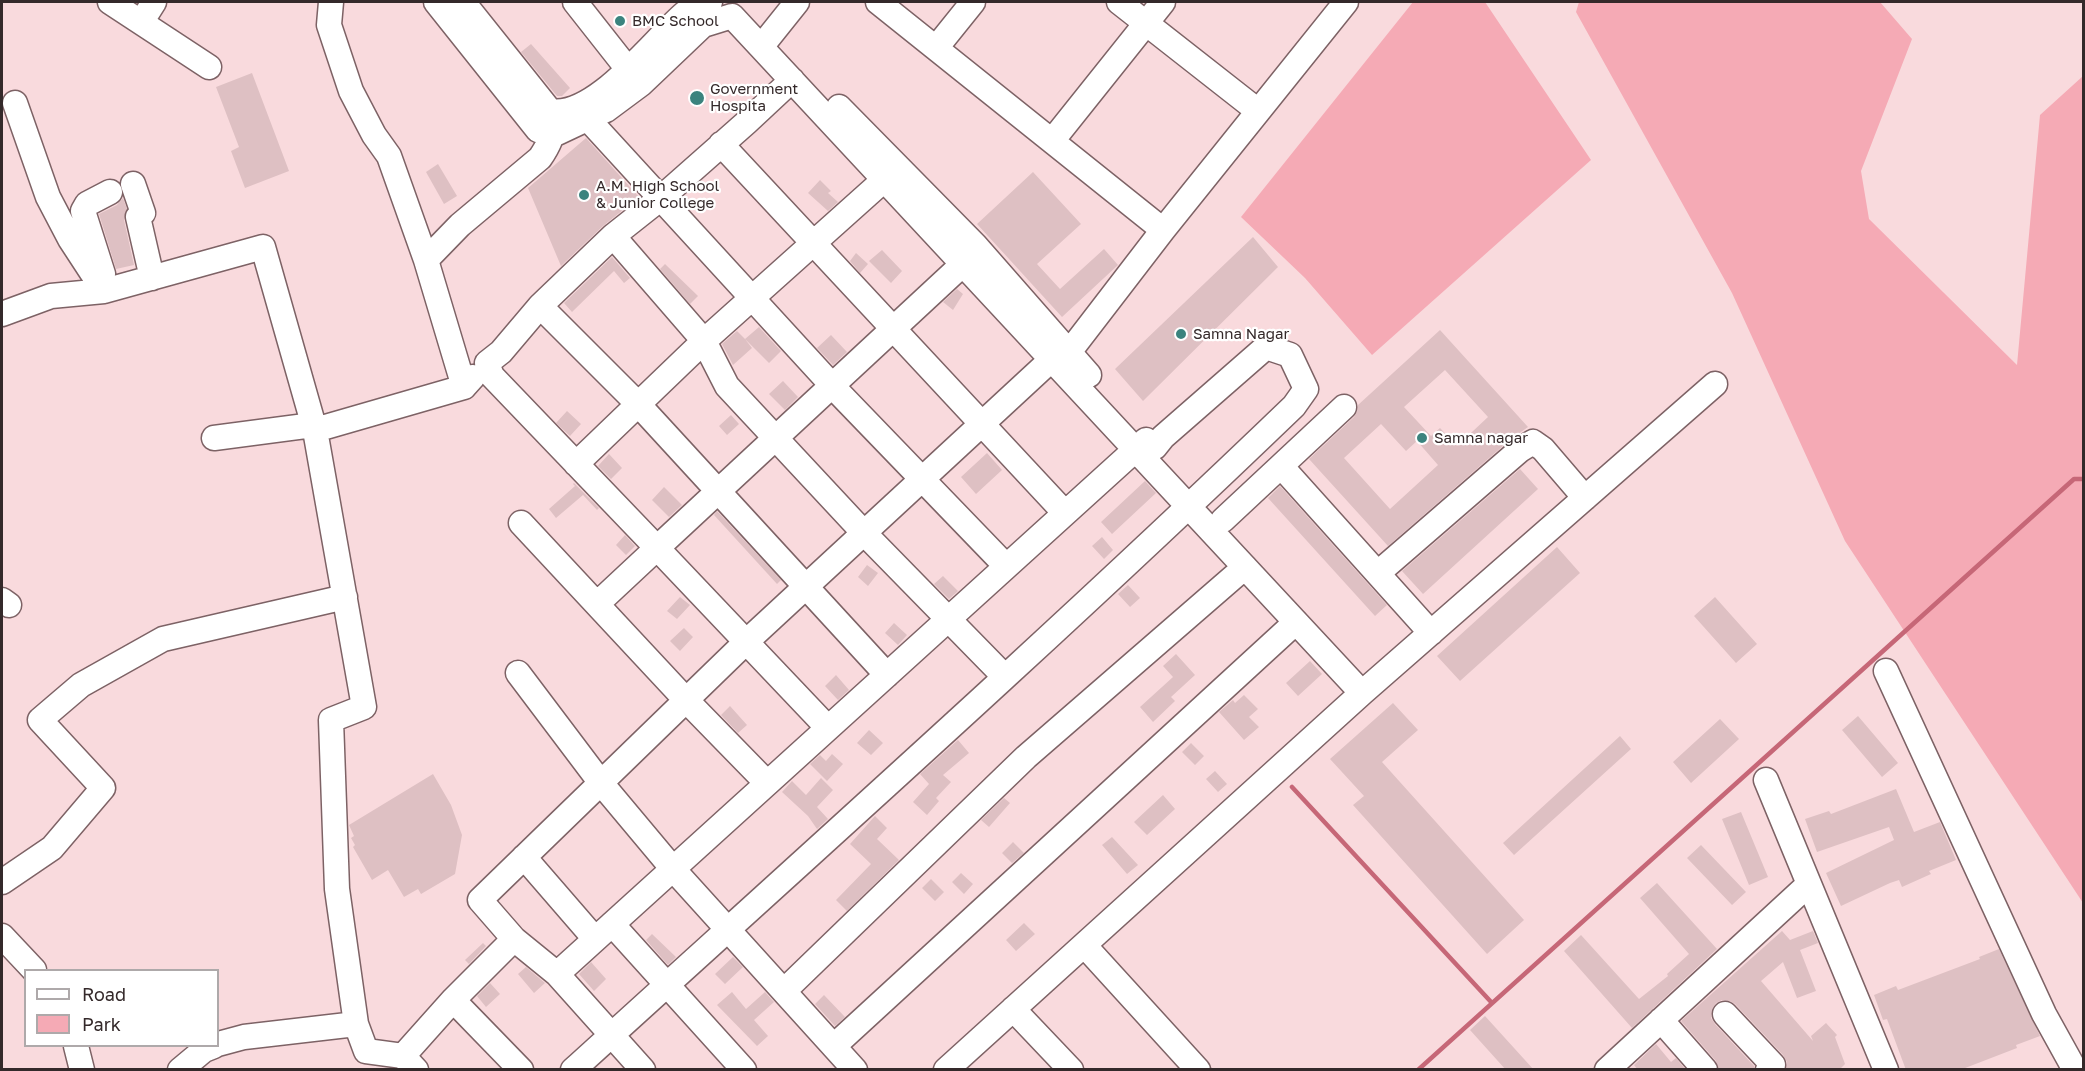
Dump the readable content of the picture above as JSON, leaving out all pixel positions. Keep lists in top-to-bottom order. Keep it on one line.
{"places":["BMC School","Government Hospita","A.M. High School & Junior College","Samna Nagar","Samna nagar"],"legend":["Road","Park"]}
